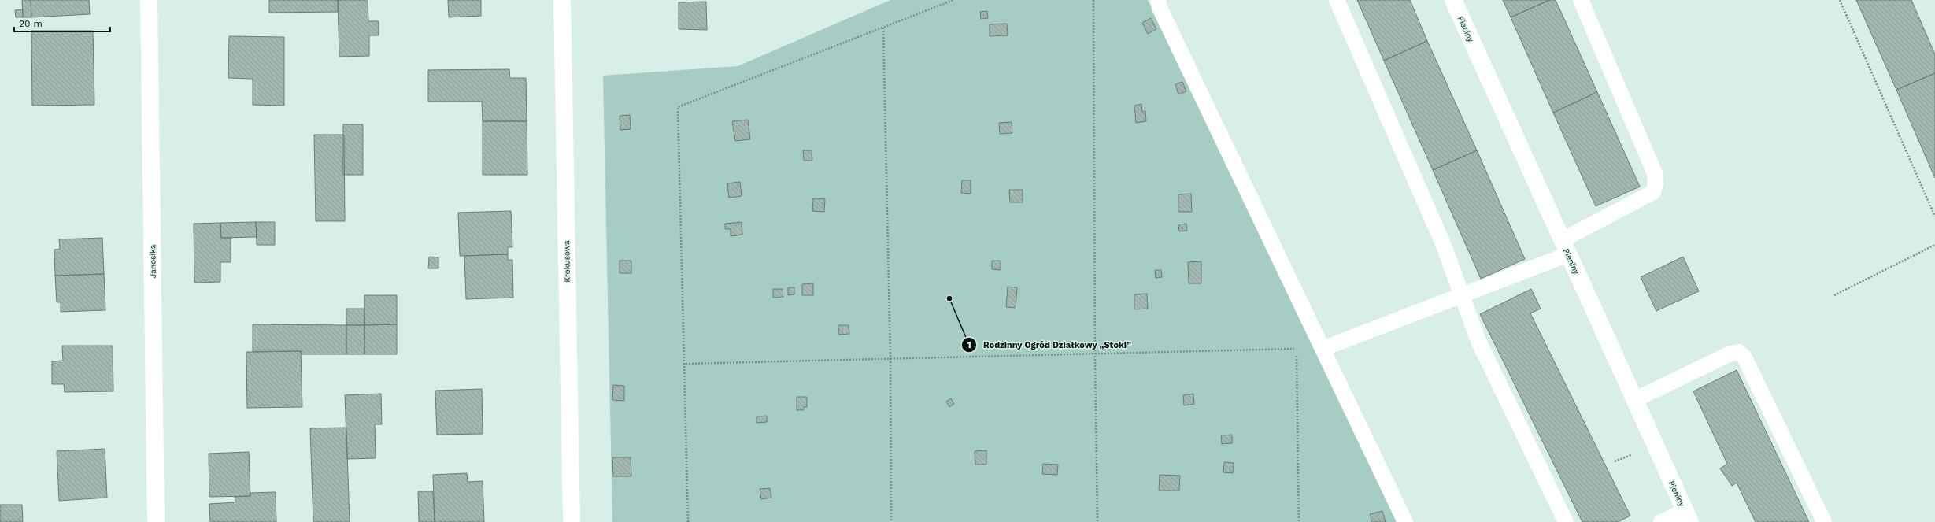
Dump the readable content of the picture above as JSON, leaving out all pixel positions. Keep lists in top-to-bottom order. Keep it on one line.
{"streets":{"street":["Pieniny","Janosika","Krokusowa"]},"places":["Rodzinny Ogród Działkowy „Stoki”"],"scale_bar":"20 m"}
